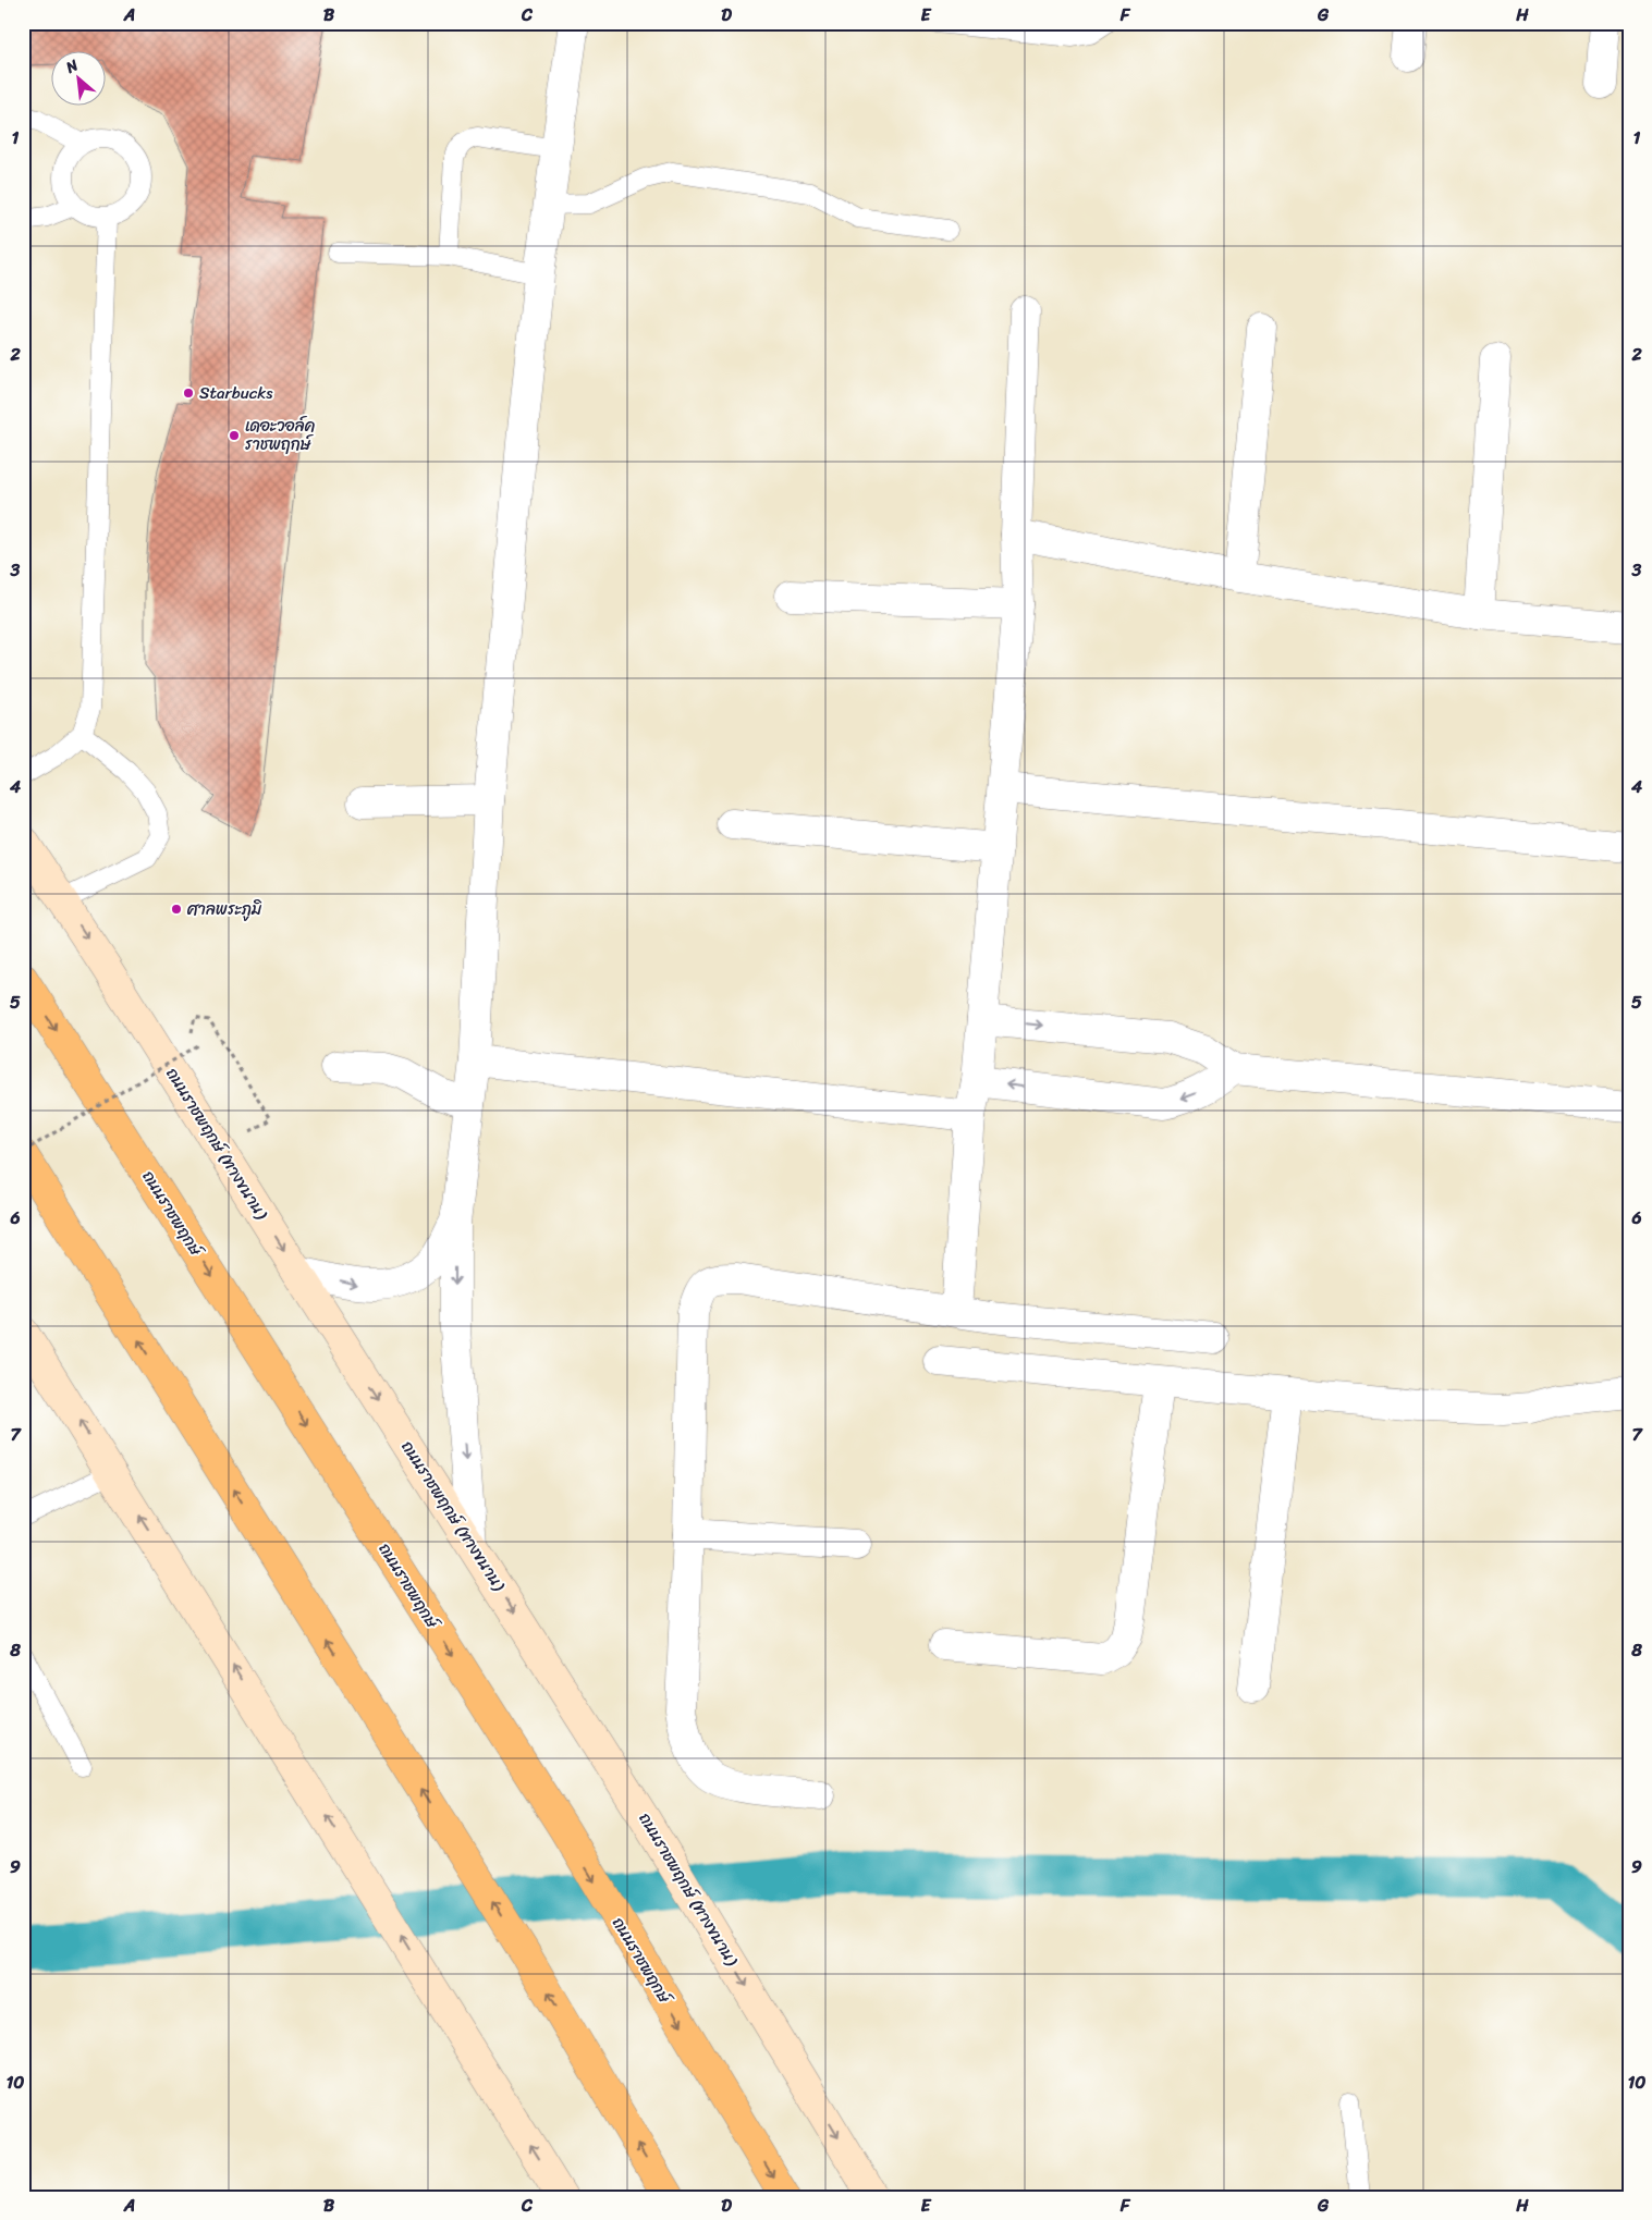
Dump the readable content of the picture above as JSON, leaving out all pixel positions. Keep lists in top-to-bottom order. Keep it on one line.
{"streets":{"main road":["ถนนราชพฤกษ์ (ทางขนาน)","ถนนราชพฤกษ์"]},"places":["Starbucks","เดอะวอล์ค ราชพฤกษ์","ศาลพระภูมิ"],"north":"top left","grid":{"columns":["A","B","C","D","E","F","G","H"],"rows":["1","2","3","4","5","6","7","8","9","10"]}}
